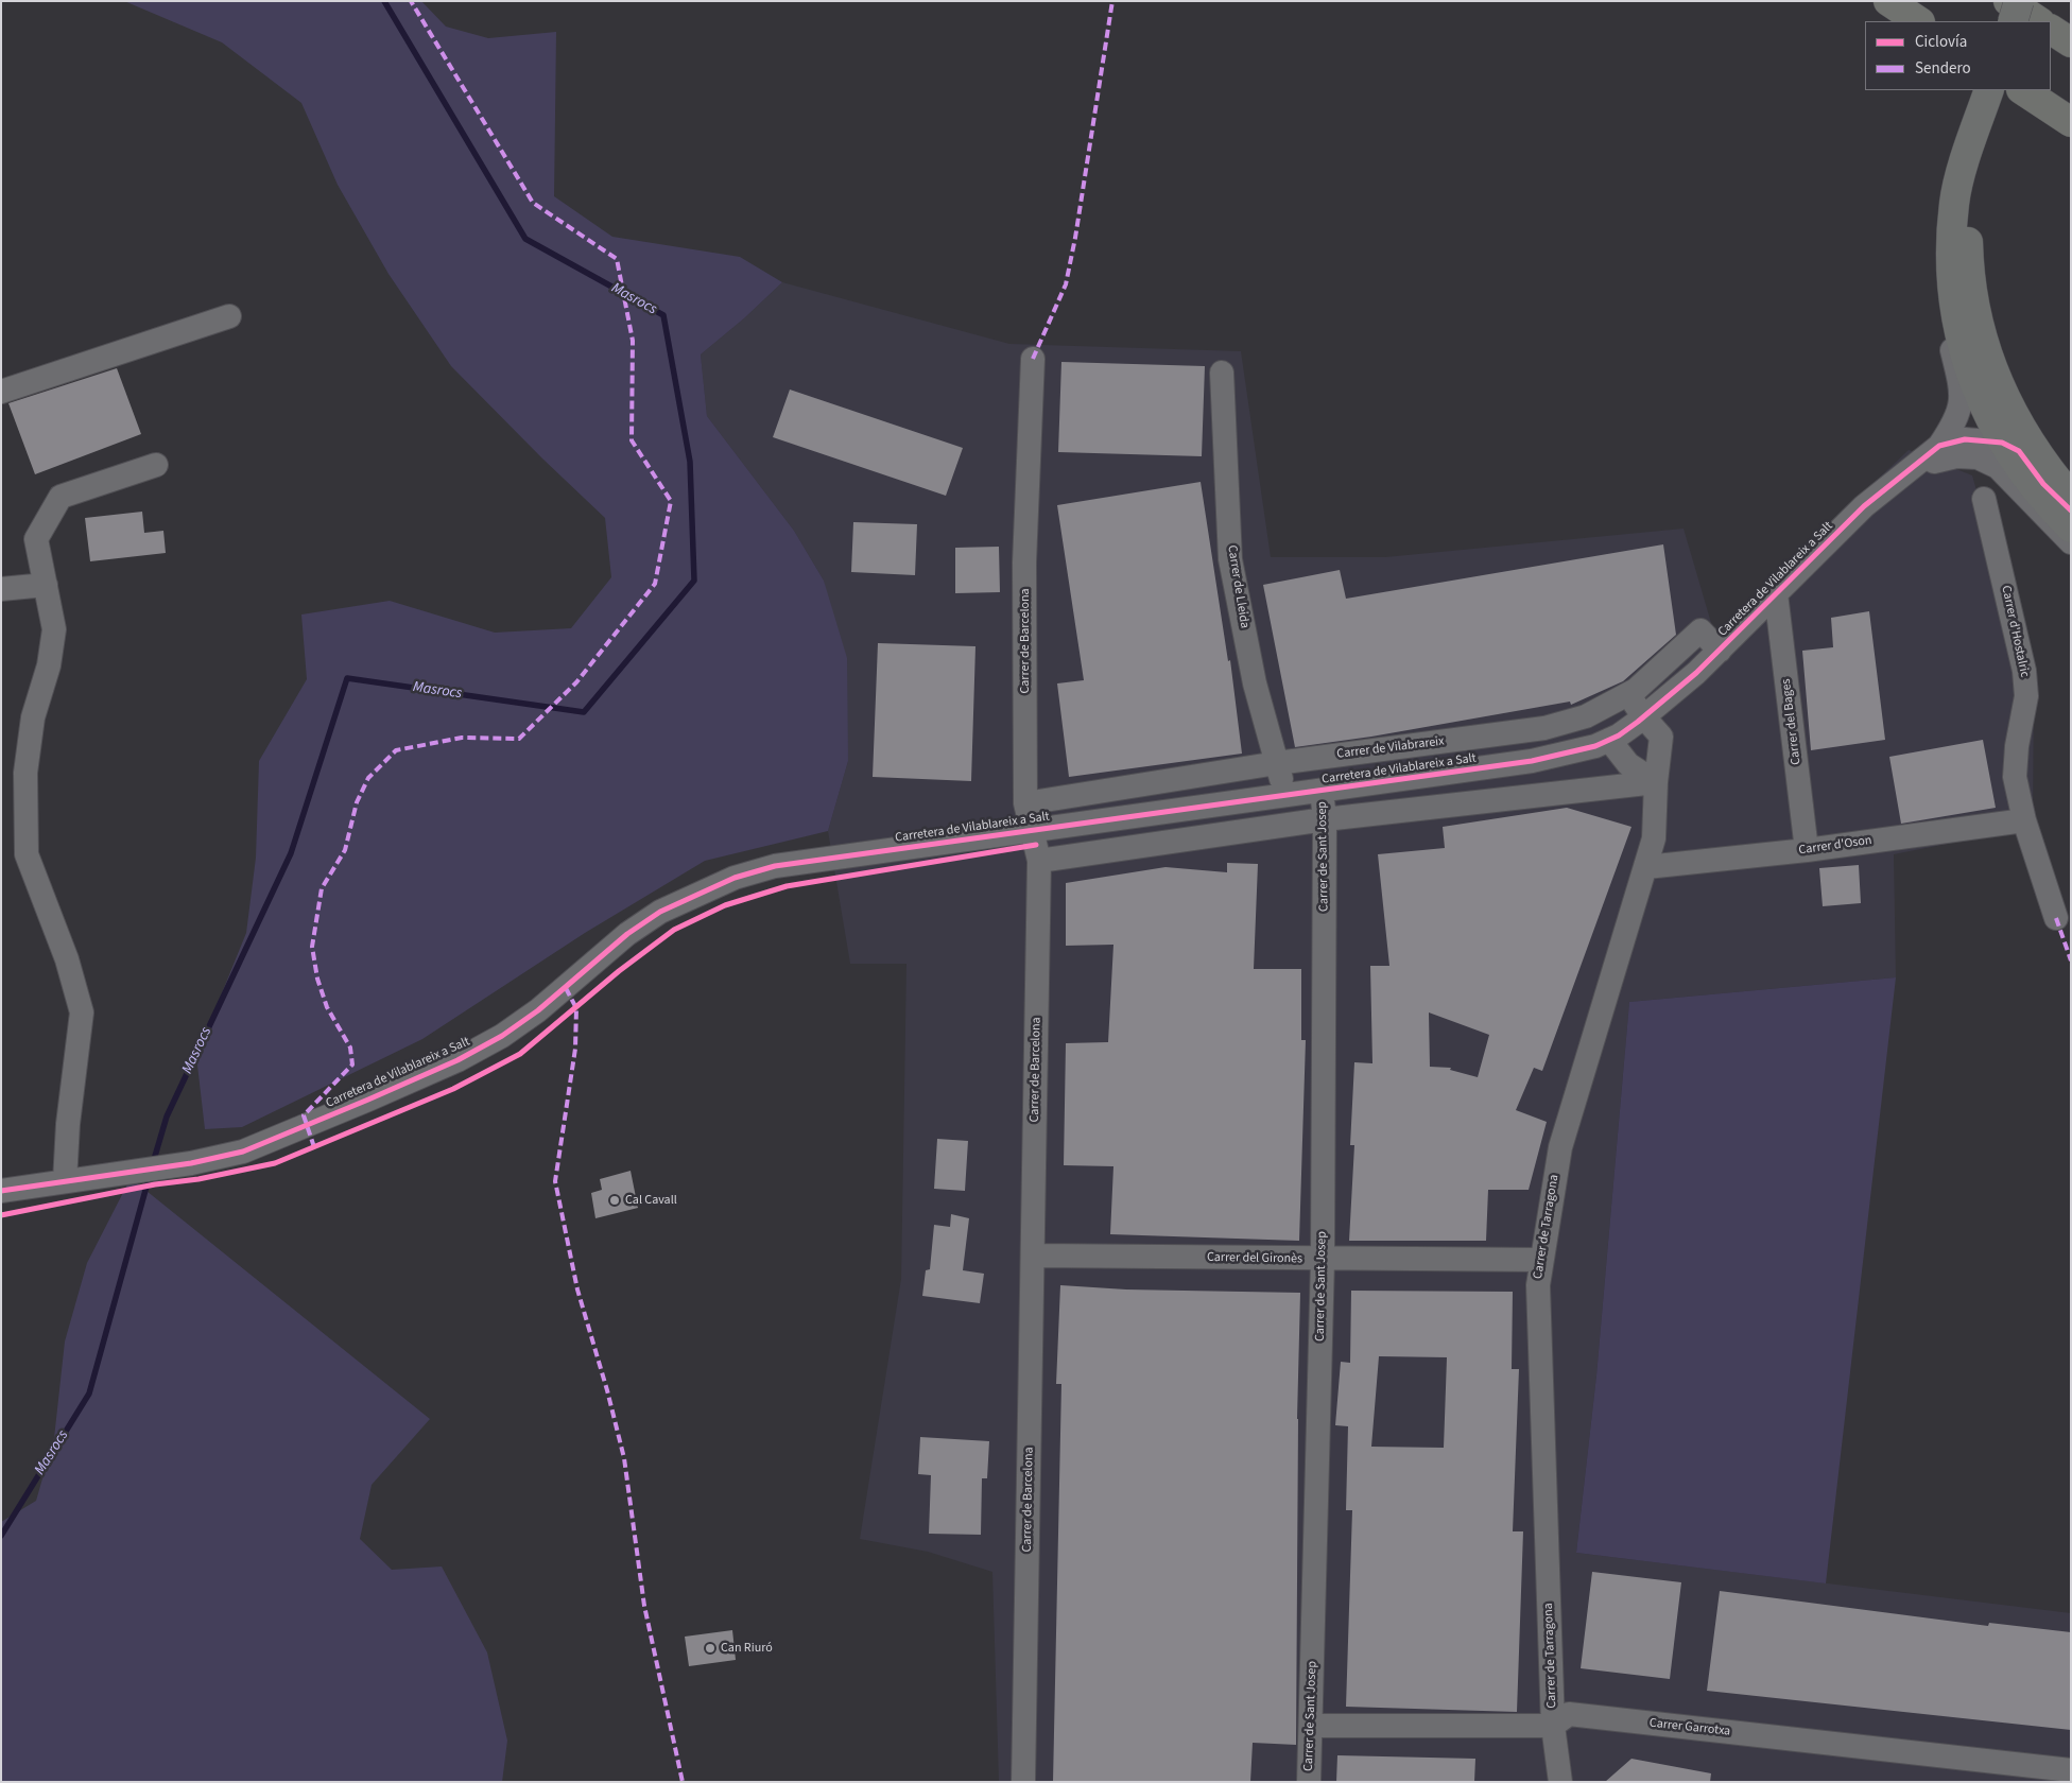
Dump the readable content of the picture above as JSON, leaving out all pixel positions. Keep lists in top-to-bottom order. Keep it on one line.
{"streets":{"street":["Carretera de Vilablareix a Salt","Carrer de Lleida","Carrer d'Hostalric","Carrer de Barcelona","Carrer del Bages","Carrer de Vilabrareix","Carrer d'Oson","Carrer de Sant Josep","Carrer de Tarragona","Carrer del Gironès","Carrer Garrotxa"]},"crossings":[["Carretera de Vilablareix a Salt","Carrer de Lleida"],["Carretera de Vilablareix a Salt","Carrer de Barcelona"],["Carretera de Vilablareix a Salt","Carrer del Bages"],["Carretera de Vilablareix a Salt","Carrer de Vilabrareix"],["Carretera de Vilablareix a Salt","Carrer de Sant Josep"],["Carretera de Vilablareix a Salt","Carrer de Tarragona"],["Carrer de Lleida","Carrer de Vilabrareix"],["Carrer d'Hostalric","Carrer d'Oson"],["Carrer de Barcelona","Carrer de Vilabrareix"],["Carrer de Barcelona","Carrer del Gironès"],["Carrer del Bages","Carrer d'Oson"],["Carrer d'Oson","Carrer de Tarragona"],["Carrer de Sant Josep","Carrer del Gironès"],["Carrer de Sant Josep","Carrer Garrotxa"],["Carrer de Tarragona","Carrer del Gironès"],["Carrer de Tarragona","Carrer Garrotxa"]],"water":["Masrocs"],"places":["Cal Cavall","Can Riuró"],"legend":["Ciclovía","Sendero"]}
